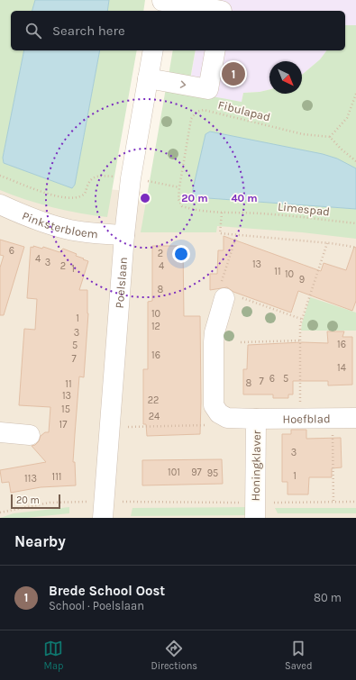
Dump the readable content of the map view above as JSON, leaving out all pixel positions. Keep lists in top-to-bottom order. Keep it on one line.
{"streets":{"street":["Pinksterbloem","Poelslaan","Hoefblad","Honingklaver"],"path":["Fibulapad","Limespad"]},"crossings":[["Fibulapad","Limespad"],["Pinksterbloem","Poelslaan"],["Hoefblad","Honingklaver"]],"house_numbers":["6","2","4","3","13","2","4","1","11","10","9","8","10","1","12","3","16","5","16","7","14","6","5","7","8","11","13","22","15","24","17","3","101","97","95","1","111","113"],"scale_bar":"20 m","north":"bottom right","page":{"search":"Search here","pins":"1","scale":"20 m","heading":"Nearby","list":[{"mark":"1","name":"Brede School Oost","note":"School · Poelslaan","value":"80 m"}],"nav":["Map","Directions","Saved"]},"rings":["20 m","40 m"]}
